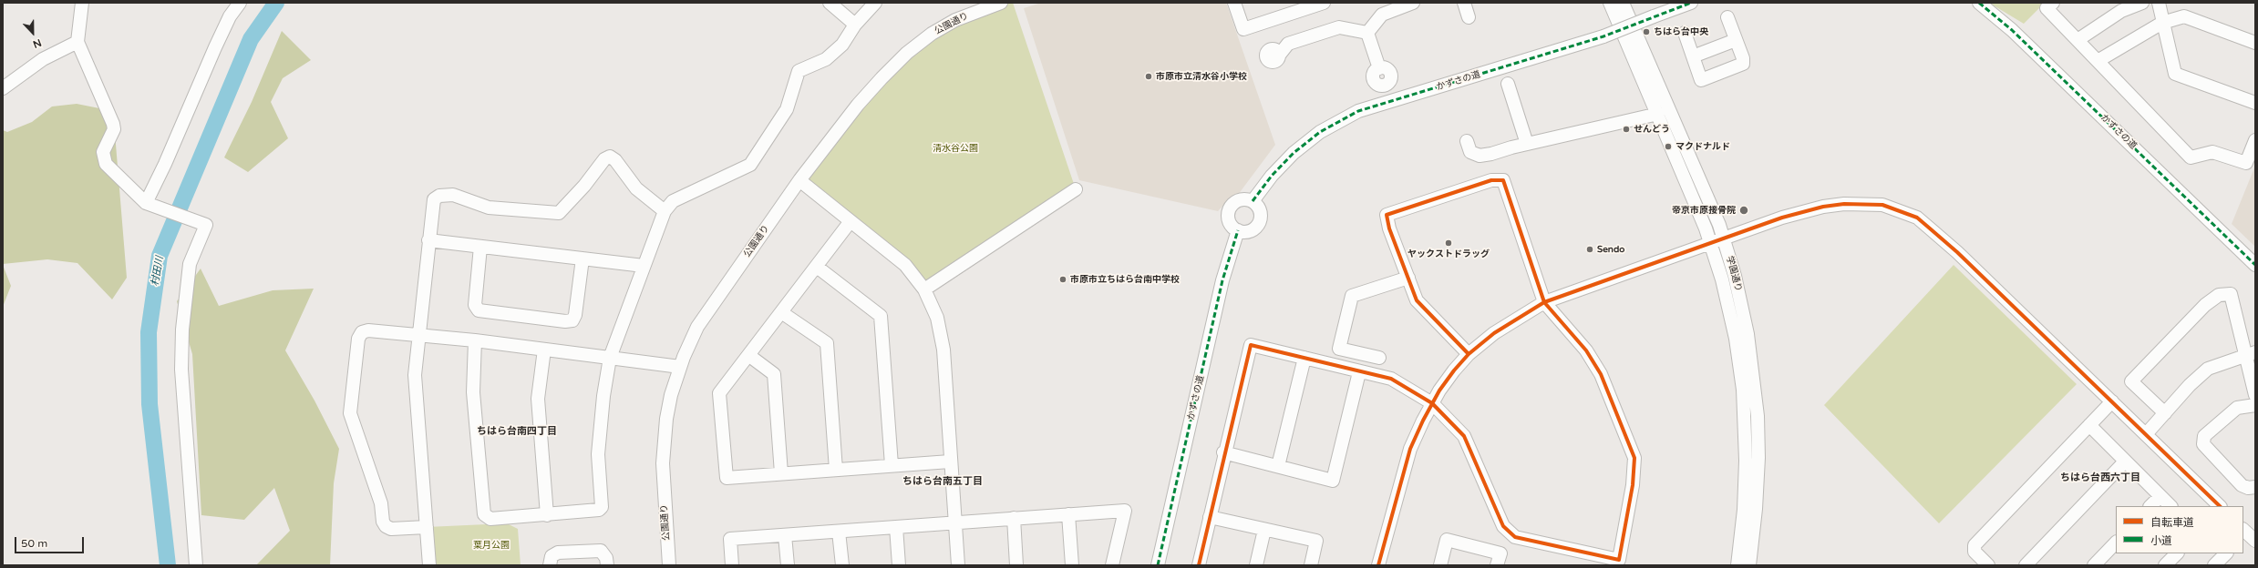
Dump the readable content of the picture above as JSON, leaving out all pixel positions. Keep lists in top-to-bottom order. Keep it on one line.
{"streets":{"street":["公園通り","かずさの道","学園通り"]},"districts":["ちはら台南四丁目","ちはら台西六丁目","ちはら台南五丁目"],"water":["村田川"],"parks":["清水谷公園","葉月公園"],"places":["ちはら台中央","市原市立清水谷小学校","せんどう","マクドナルド","帝京市原接骨院","ヤックストドラッグ","Sendo","市原市立ちはら台南中学校"],"legend":["自転車道","小道"],"scale_bar":"50 m","north":"bottom"}
